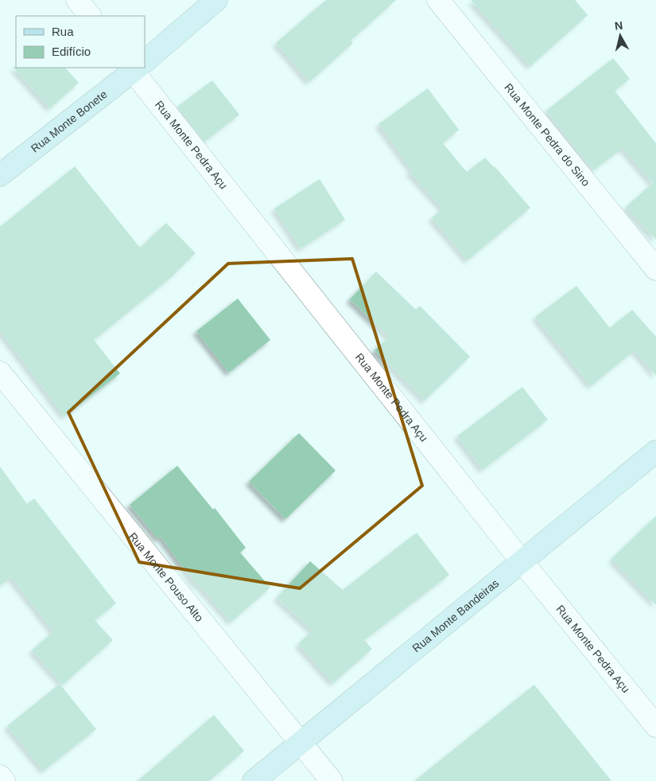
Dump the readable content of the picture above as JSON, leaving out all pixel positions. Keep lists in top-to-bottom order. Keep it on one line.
{"streets":{"main road":["Rua Monte Bonete","Rua Monte Bandeiras"],"street":["Rua Monte Pedra do Sino","Rua Monte Pedra Açu","Rua Monte Pouso Alto"]},"crossings":[["Rua Monte Pedra Açu","Rua Monte Bandeiras"],["Rua Monte Pouso Alto","Rua Monte Bandeiras"]],"legend":["Rua","Edifício"],"north":"top"}
